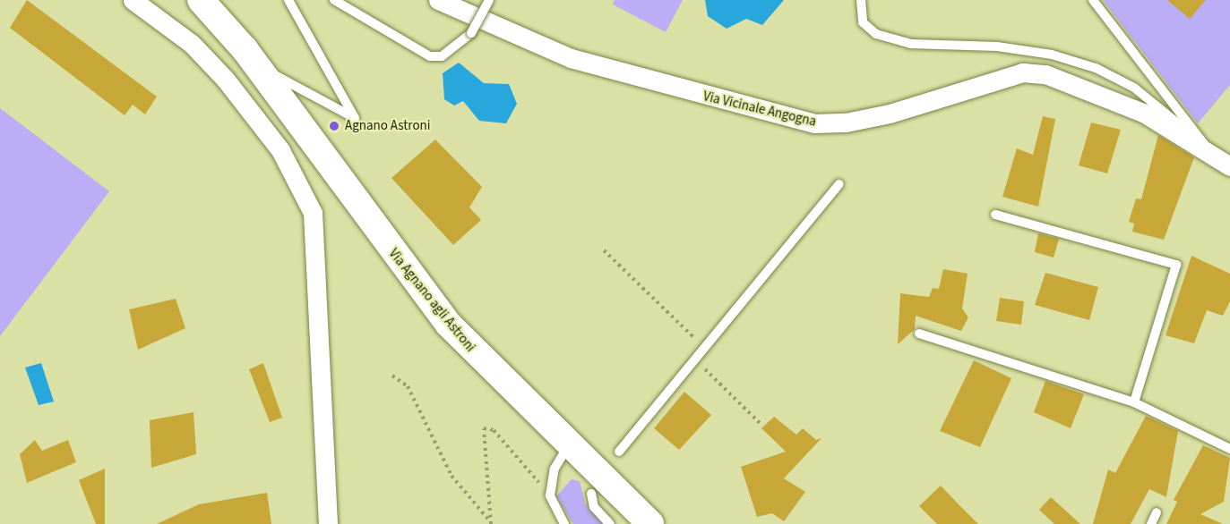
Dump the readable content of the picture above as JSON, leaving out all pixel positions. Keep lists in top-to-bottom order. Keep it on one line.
{"streets":{"street":["Via Vicinale Angogna","Via Agnano agli Astroni"]},"places":["Agnano Astroni"]}
